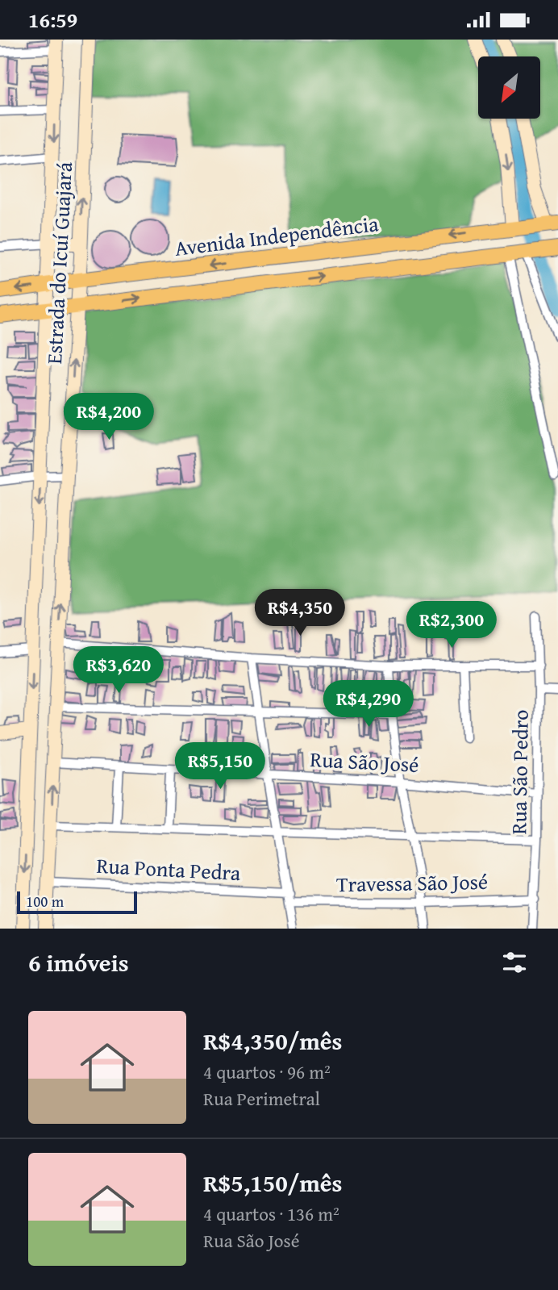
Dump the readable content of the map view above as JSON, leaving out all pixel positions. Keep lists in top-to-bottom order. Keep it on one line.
{"streets":{"main road":["Avenida Independência","Estrada do Icuí Guajará"],"street":["Rua São José","Rua São Pedro","Rua Ponta Pedra","Travessa São José"]},"crossings":[["Avenida Independência","Estrada do Icuí Guajará"],["Estrada do Icuí Guajará","Rua São José"],["Estrada do Icuí Guajará","Rua Ponta Pedra"],["Rua São José","Rua São Pedro"],["Rua São Pedro","Travessa São José"],["Rua Ponta Pedra","Travessa São José"]],"scale_bar":"100 m","north":"bottom left","page":{"status":"16:59","price":["R$4,200","R$4,350","R$2,300","R$3,620","R$4,290","R$5,150"],"scale":"100 m","heading":"6 imóveis","list":[{"name":"R$4,350/mês","note":"4 quartos · 96 m² · Rua Perimetral"},{"name":"R$5,150/mês","note":"4 quartos · 136 m² · Rua São José"}]}}
